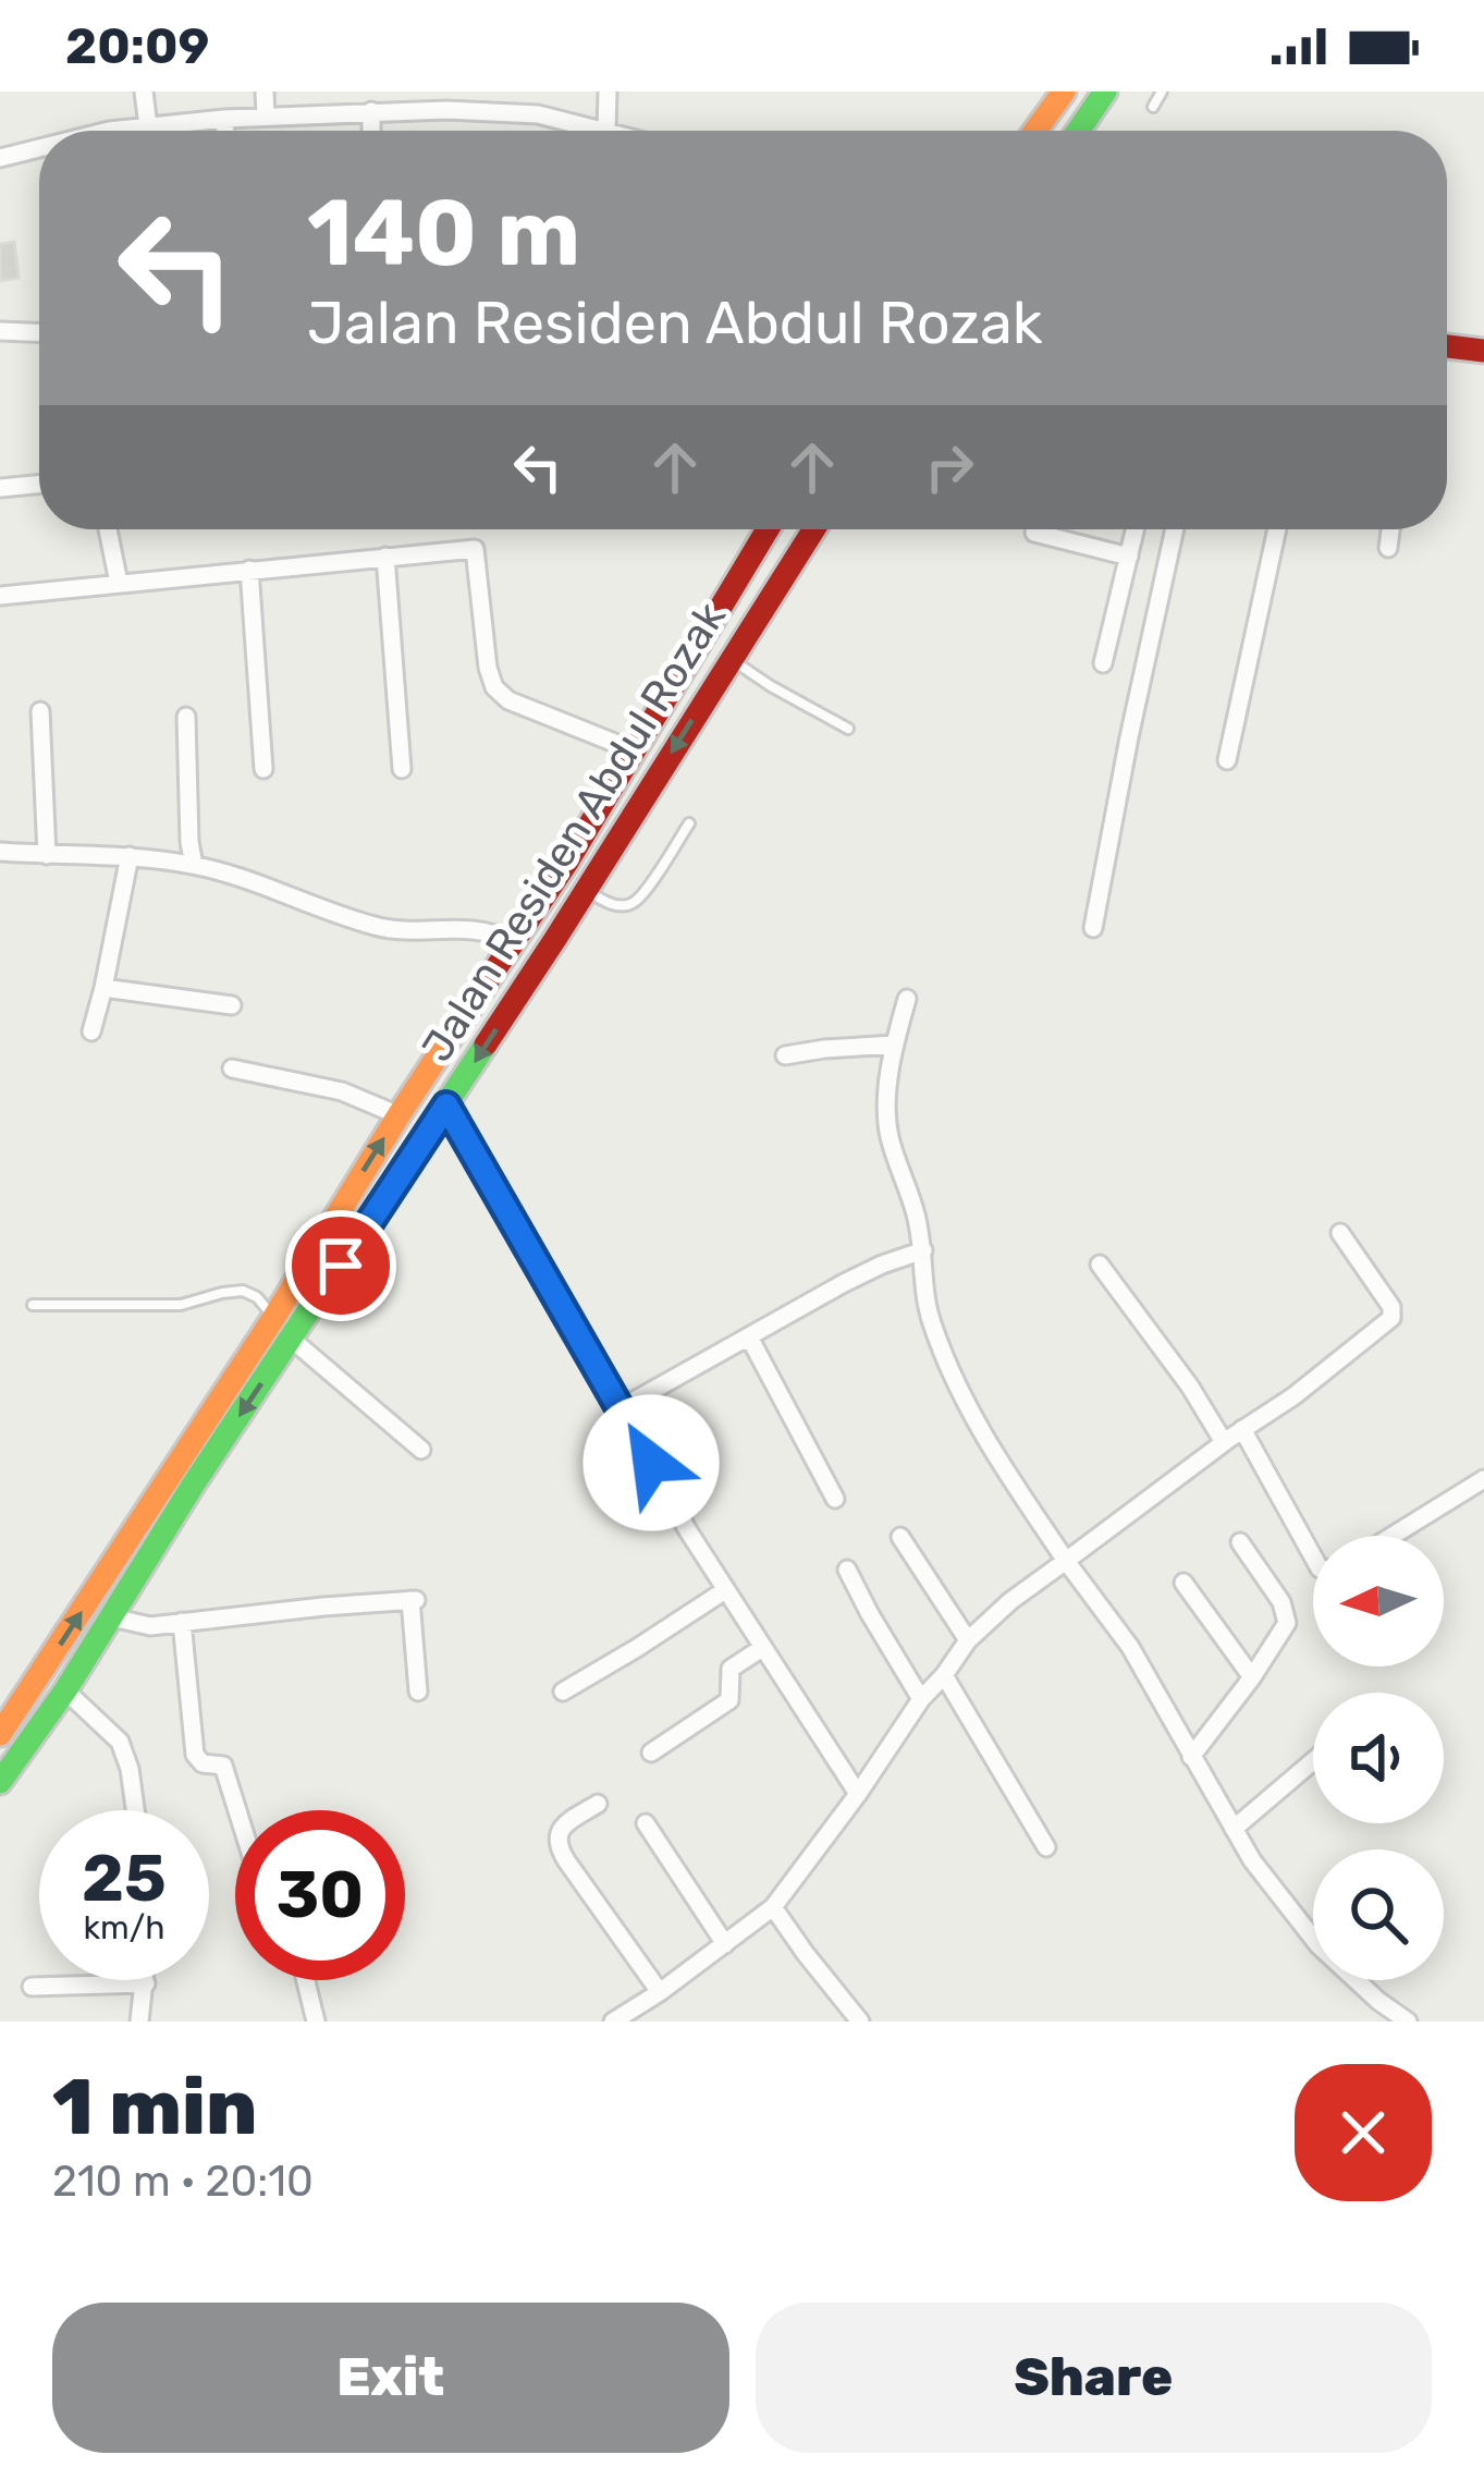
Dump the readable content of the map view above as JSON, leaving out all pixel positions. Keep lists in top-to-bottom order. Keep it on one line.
{"streets":{"main road":["Jalan Residen Abdul Rozak"]},"north":"left","page":{"status":"20:09","turn":["140 m","Jalan Residen Abdul Rozak"],"speed":"25 km/h","limit":"30","heading":["1 min","210 m · 20:10"],"buttons":["Exit","Share"]}}
